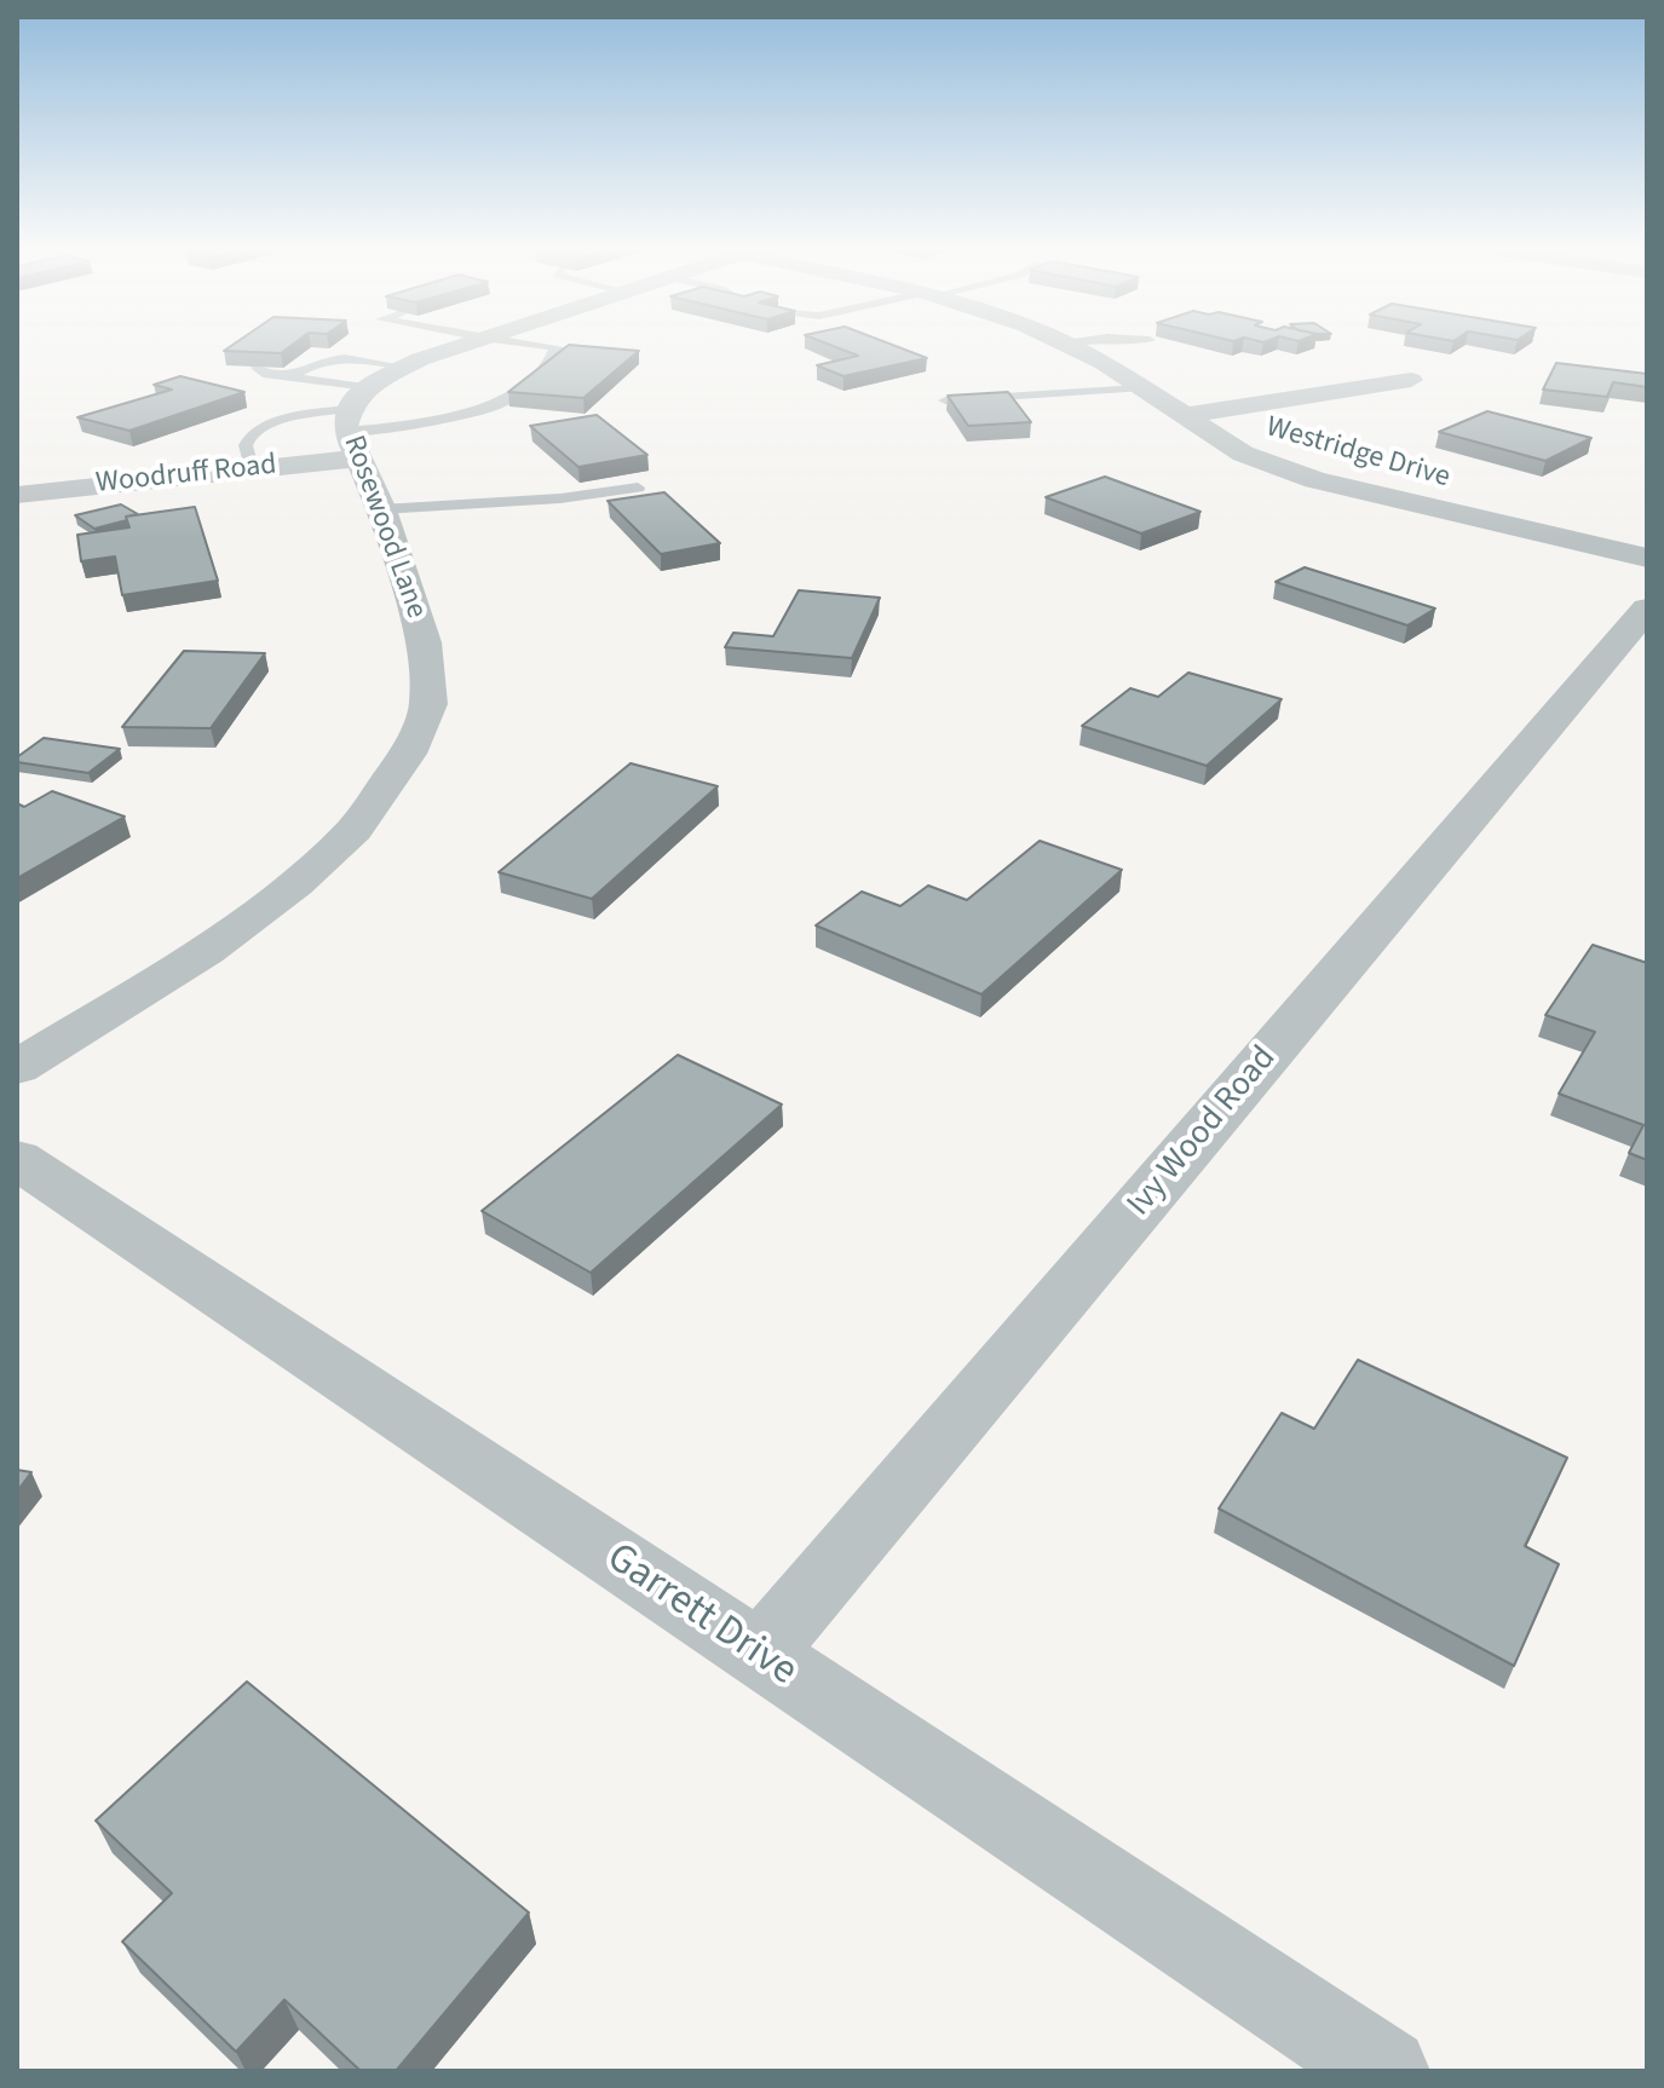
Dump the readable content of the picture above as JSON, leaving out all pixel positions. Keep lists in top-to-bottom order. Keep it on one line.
{"streets":{"street":["Westridge Drive","Woodruff Road","Rosewood Lane","Ivy Wood Road","Garrett Drive"]},"crossings":[["Woodruff Road","Rosewood Lane"],["Ivy Wood Road","Garrett Drive"]]}
